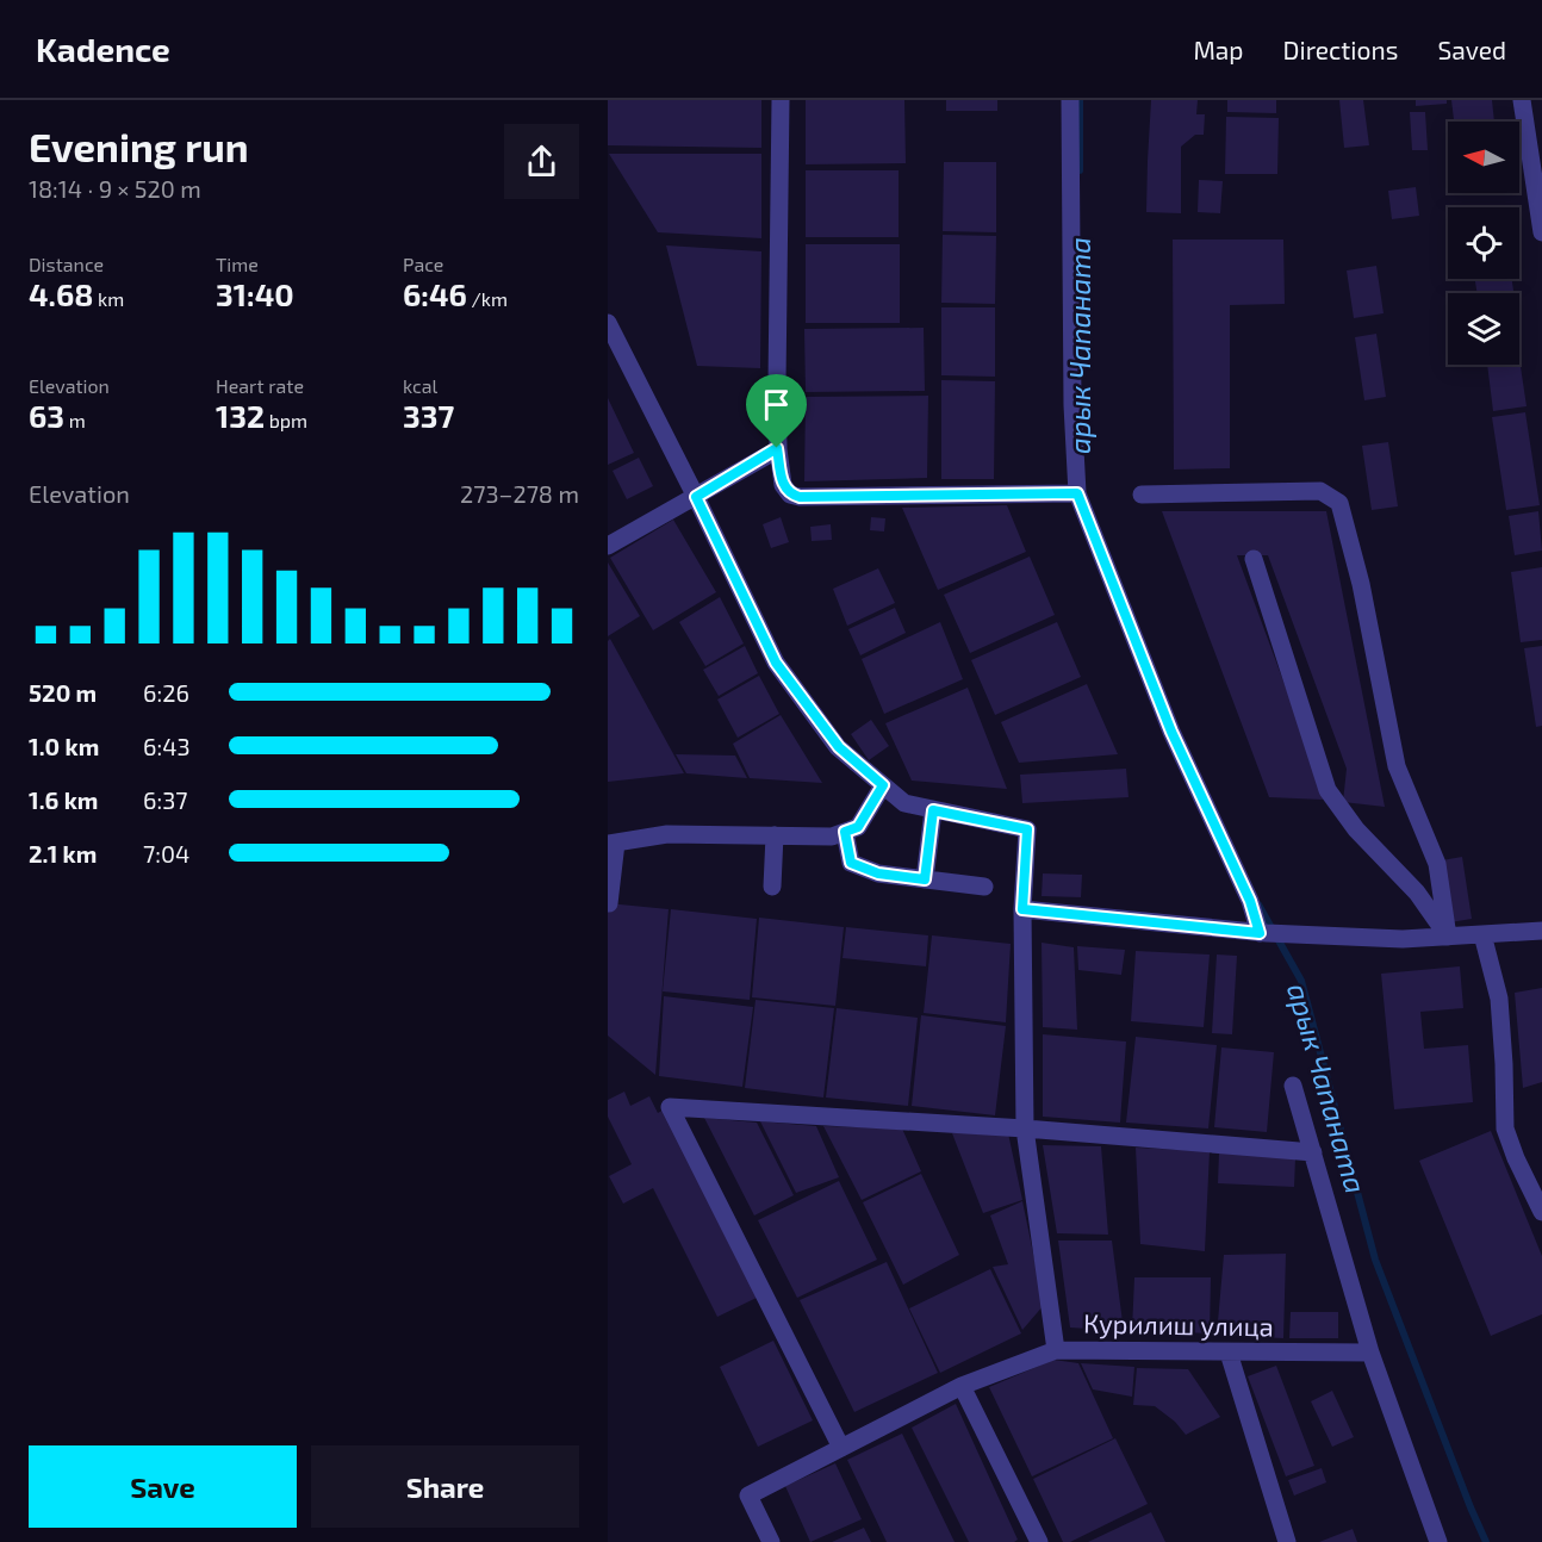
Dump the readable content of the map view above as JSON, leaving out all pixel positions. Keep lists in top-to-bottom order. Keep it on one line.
{"streets":{"street":["Курилиш улица"]},"water":["арык Чапаната"],"north":"left","page":{"header":"Kadence","nav":["Map","Directions","Saved"],"heading":["Evening run","18:14 · 9 × 520 m"],"stats":[["Distance","4.68 km"],["Time","31:40"],["Pace","6:46 /km"],["Elevation","63 m"],["Heart rate","132 bpm"],["kcal","337"]],"chart":["Elevation","273–278 m"],"list":[{"name":"520 m","note":"6:26"},{"name":"1.0 km","note":"6:43"},{"name":"1.6 km","note":"6:37"},{"name":"2.1 km","note":"7:04"}],"buttons":["Save","Share"]}}
